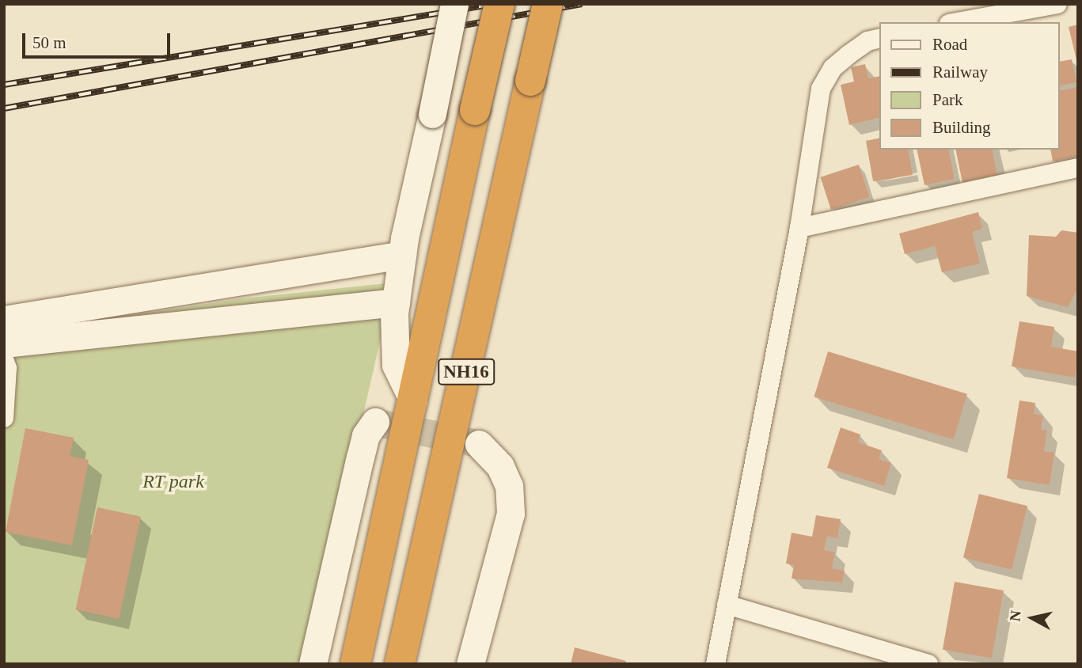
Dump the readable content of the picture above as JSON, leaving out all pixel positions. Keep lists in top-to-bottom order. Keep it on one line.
{"streets":{"highway":["NH16"]},"parks":["RT park"],"legend":["Road","Railway","Park","Building"],"scale_bar":"50 m","north":"left"}
